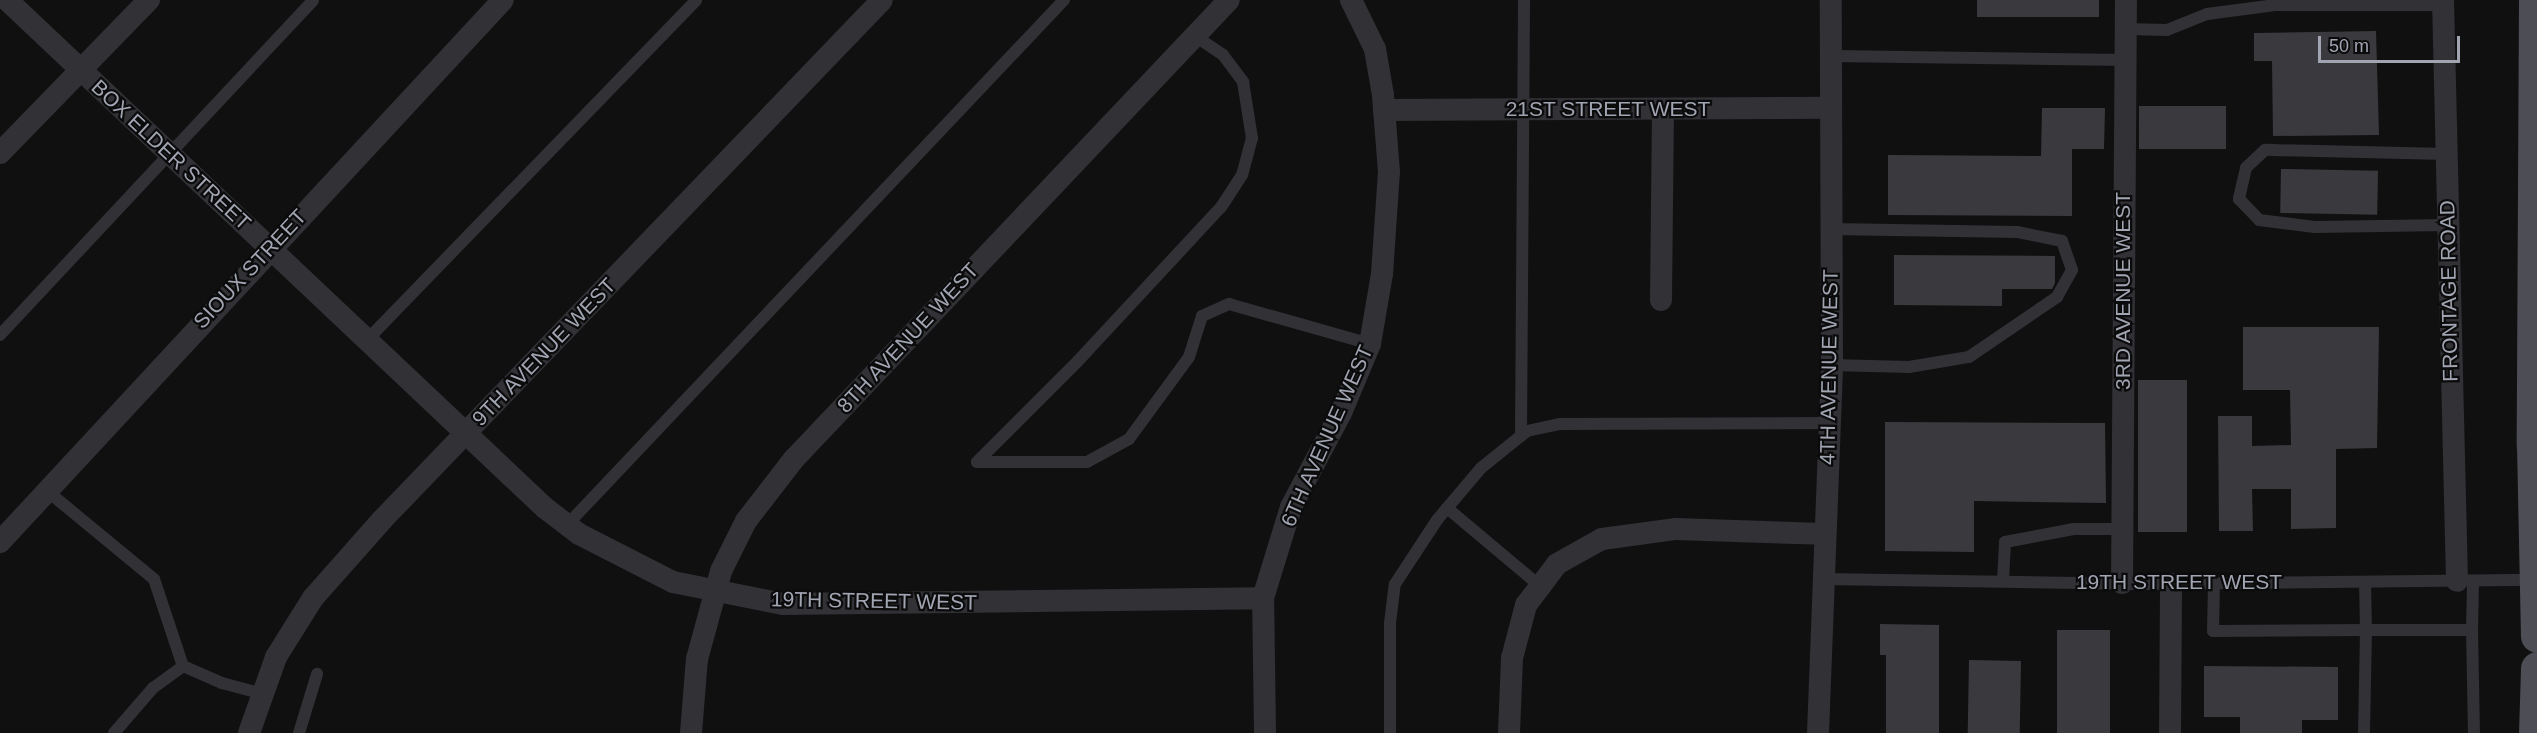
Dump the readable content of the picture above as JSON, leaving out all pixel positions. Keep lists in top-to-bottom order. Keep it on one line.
{"streets":{"street":["21ST STREET WEST","BOX ELDER STREET","SIOUX STREET","3RD AVENUE WEST","FRONTAGE ROAD","8TH AVENUE WEST","9TH AVENUE WEST","4TH AVENUE WEST","6TH AVENUE WEST","19TH STREET WEST"]},"crossings":[["21ST STREET WEST","4TH AVENUE WEST"],["21ST STREET WEST","6TH AVENUE WEST"],["BOX ELDER STREET","SIOUX STREET"],["BOX ELDER STREET","9TH AVENUE WEST"],["BOX ELDER STREET","19TH STREET WEST"],["3RD AVENUE WEST","19TH STREET WEST"],["FRONTAGE ROAD","19TH STREET WEST"],["8TH AVENUE WEST","19TH STREET WEST"],["9TH AVENUE WEST","19TH STREET WEST"],["4TH AVENUE WEST","19TH STREET WEST"],["6TH AVENUE WEST","19TH STREET WEST"]],"scale_bar":"50 m"}
